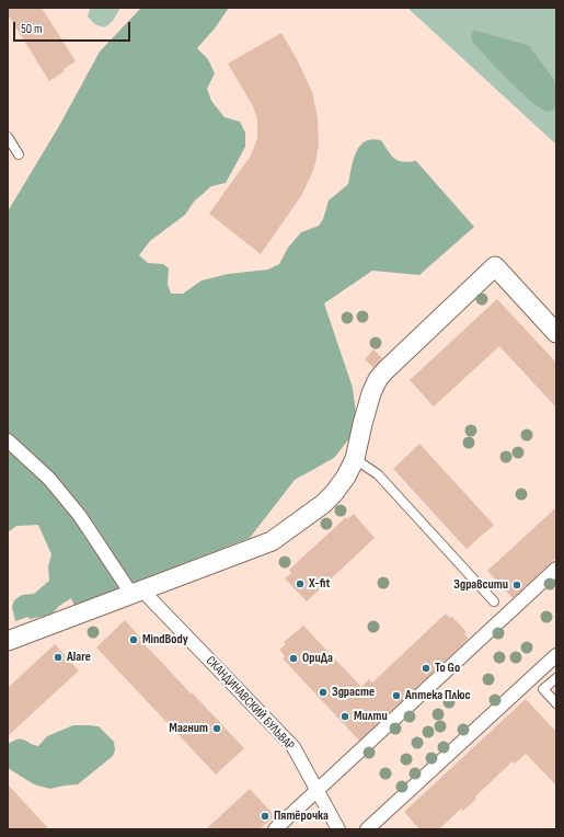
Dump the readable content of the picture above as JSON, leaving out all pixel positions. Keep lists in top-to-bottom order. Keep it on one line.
{"streets":{"street":["СКАНДИНАВСКИЙ БУЛЬВАР"]},"places":["X-fit","Здравсити","MindBody","Alare","ОриДа","To Go","Здрасте","Аптека Плюс","Милти","Магнит","Пятёрочка"],"scale_bar":"50 m"}
